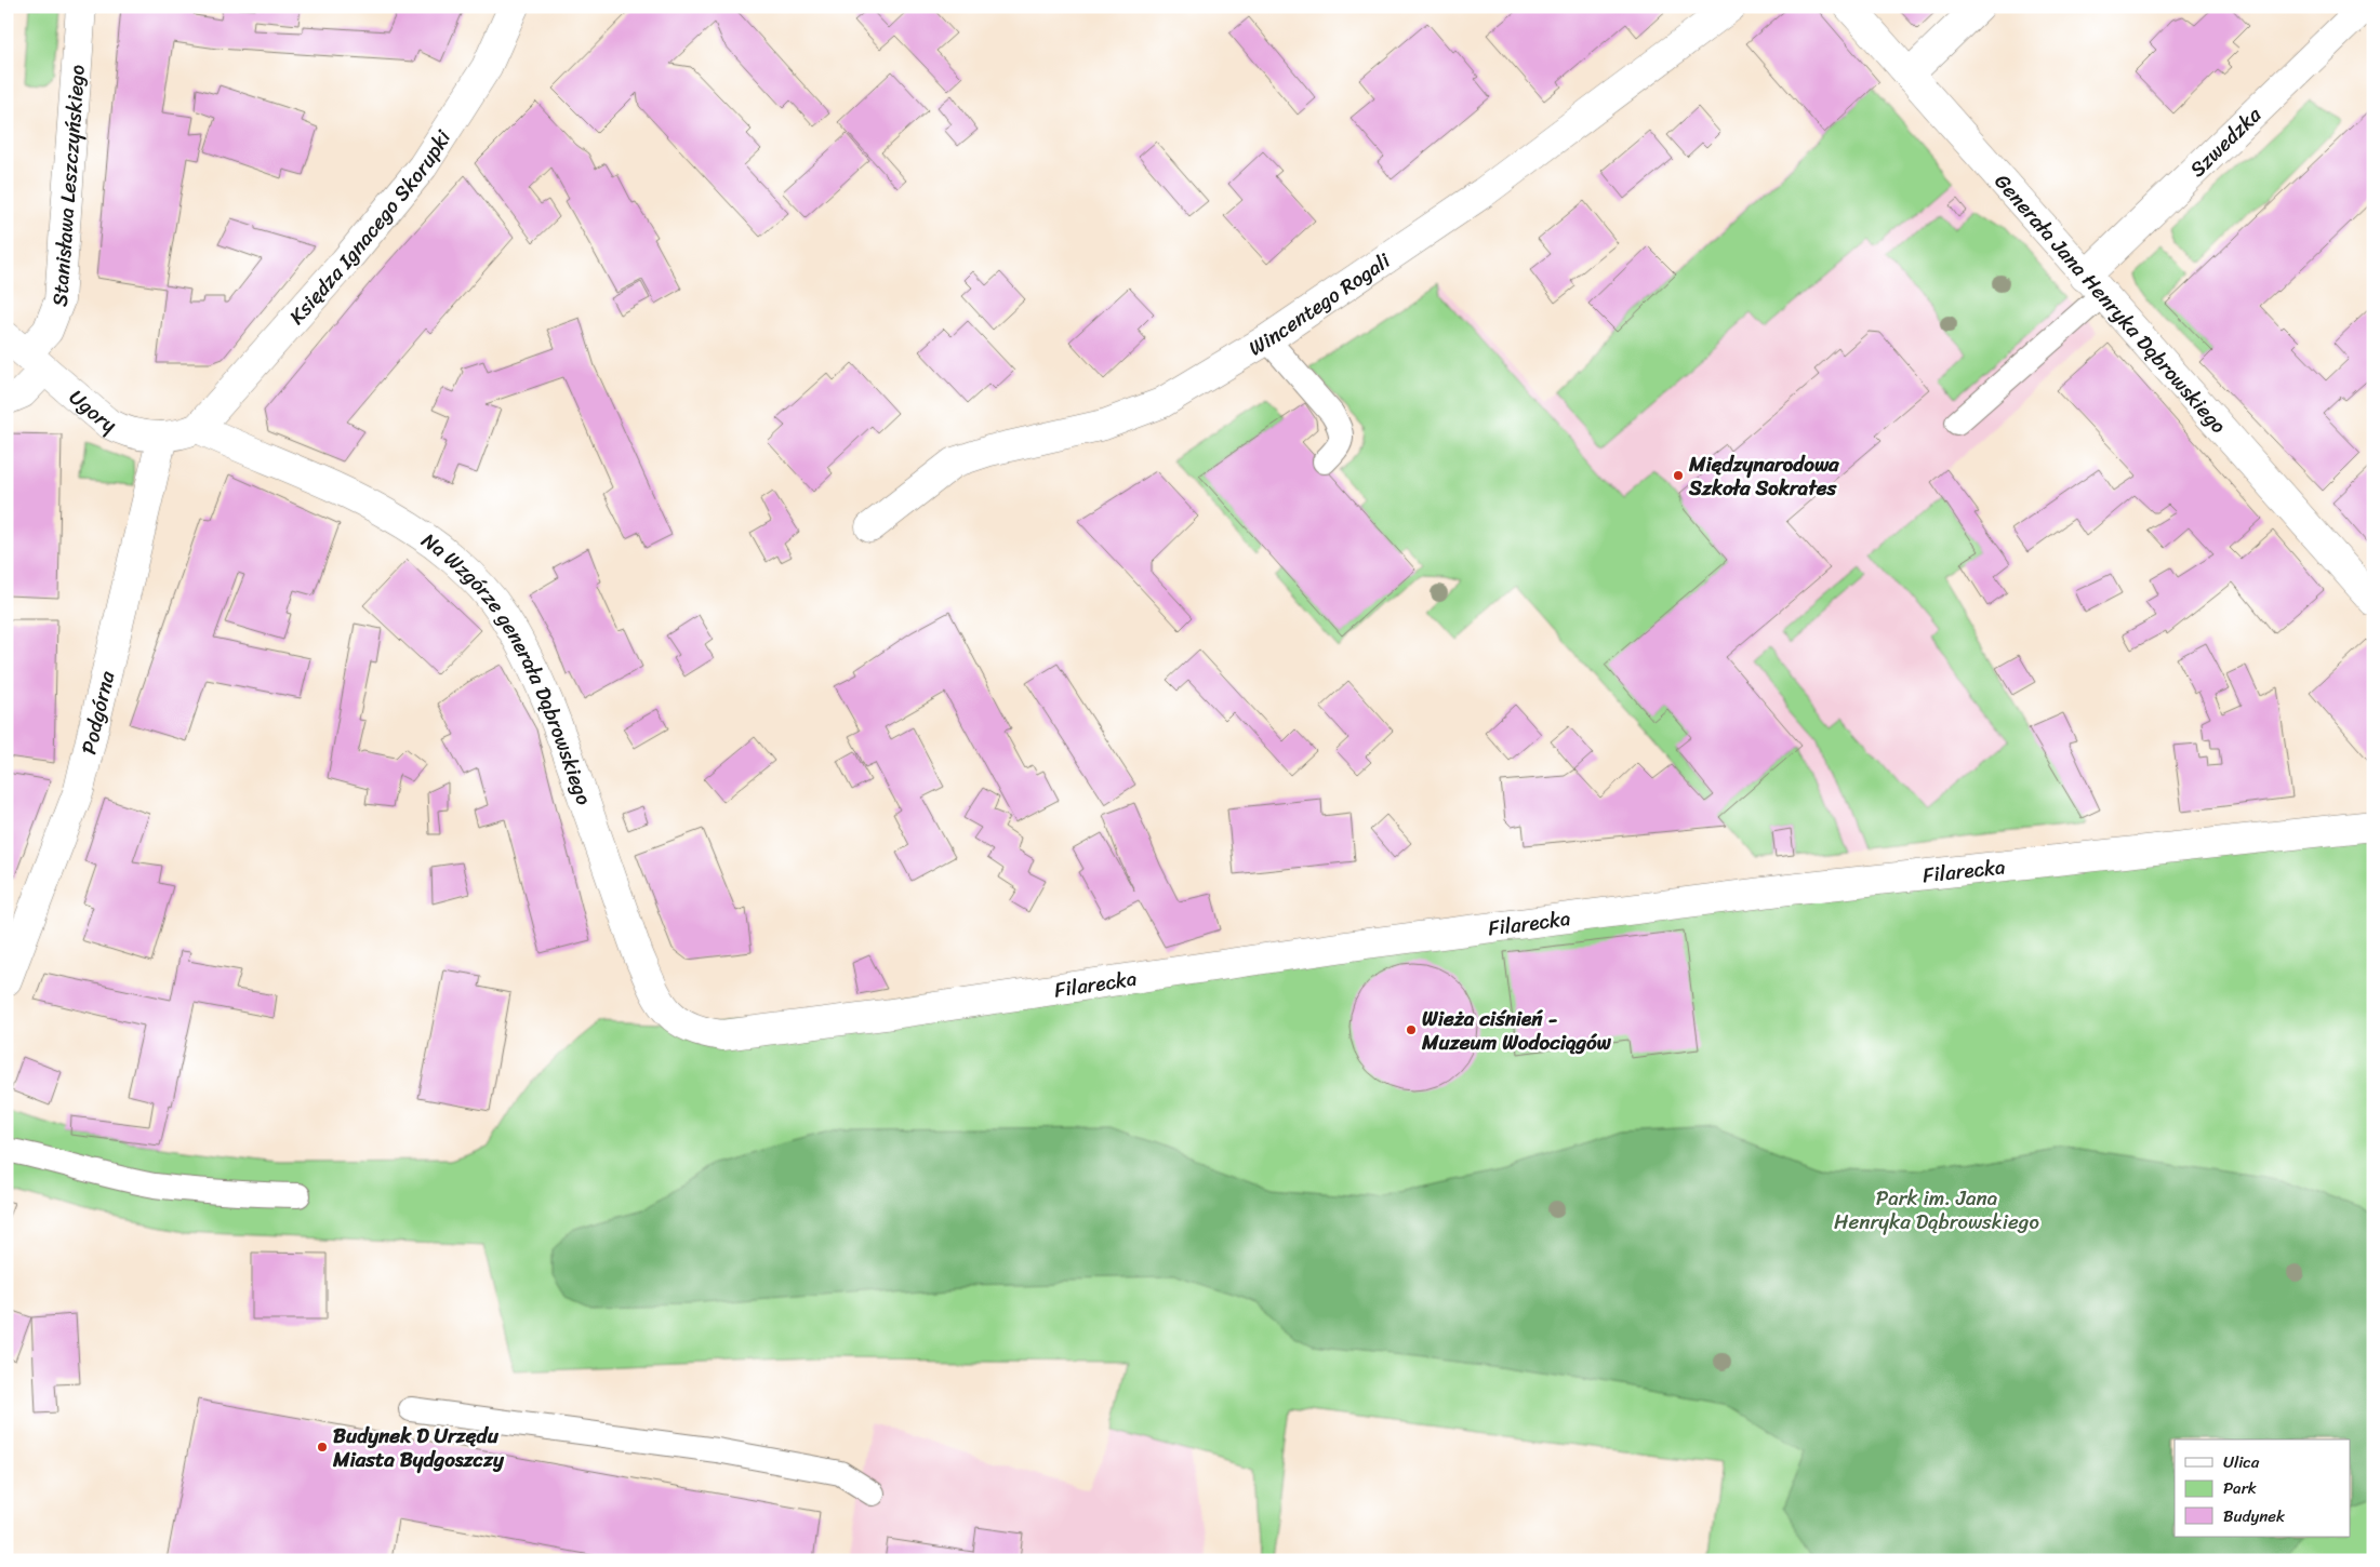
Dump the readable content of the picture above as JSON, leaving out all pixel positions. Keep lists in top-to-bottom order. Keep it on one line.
{"streets":{"street":["Szwedzka","Stanisława Leszczyńskiego","Księdza Ignacego Skorupki","Wincentego Rogali","Generała Jana Henryka Dąbrowskiego","Ugory","Na Wzgórze generała Dąbrowskiego","Podgórna","Filarecka"]},"crossings":[["Szwedzka","Generała Jana Henryka Dąbrowskiego"],["Stanisława Leszczyńskiego","Ugory"],["Księdza Ignacego Skorupki","Ugory"],["Księdza Ignacego Skorupki","Na Wzgórze generała Dąbrowskiego"],["Ugory","Na Wzgórze generała Dąbrowskiego"],["Ugory","Podgórna"],["Na Wzgórze generała Dąbrowskiego","Filarecka"]],"parks":["Park im. Jana Henryka Dąbrowskiego"],"places":["Międzynarodowa Szkoła Sokrates","Wieża ciśnień - Muzeum Wodociągów","Budynek D Urzędu Miasta Bydgoszczy"],"legend":["Ulica","Park","Budynek"]}
